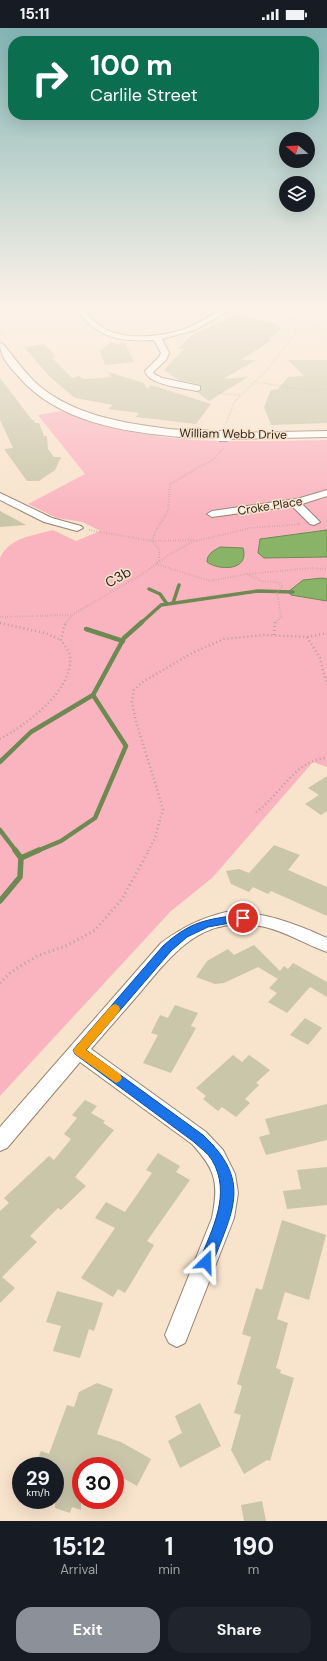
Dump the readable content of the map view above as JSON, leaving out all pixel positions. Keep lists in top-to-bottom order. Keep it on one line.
{"streets":{"main road":["William Webb Drive"],"street":["Croke Place"],"path":["C3b"]},"north":"left","page":{"status":"15:11","turn":["100 m","Carlile Street"],"speed":"29 km/h","limit":"30","eta":["15:12","Arrival","1","min","190","m"],"buttons":["Exit","Share"]}}
